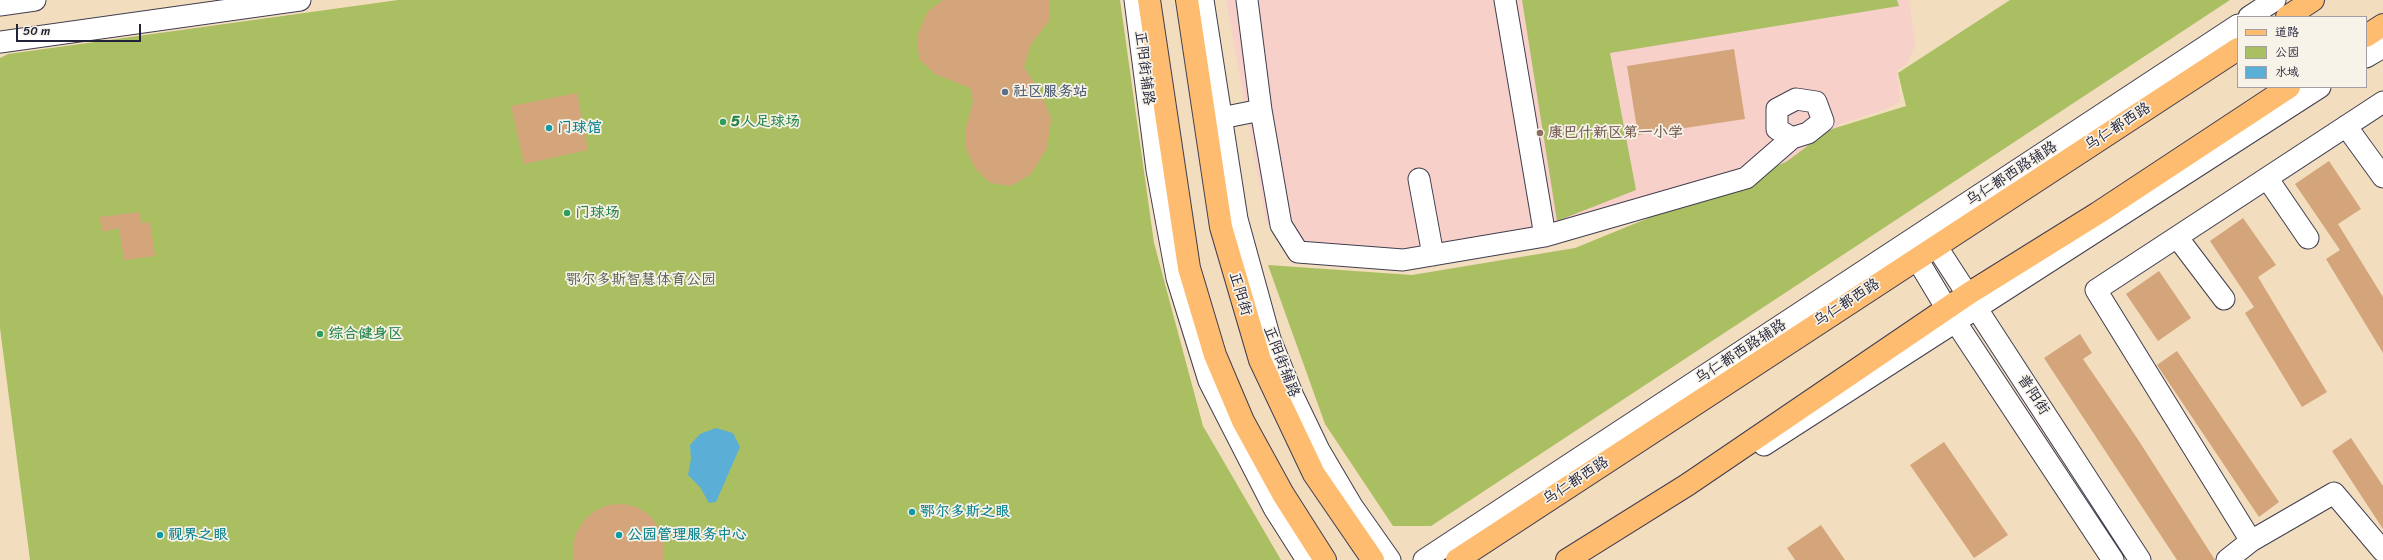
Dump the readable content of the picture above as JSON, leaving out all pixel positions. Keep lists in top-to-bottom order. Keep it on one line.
{"streets":{"main road":["乌仁都西路","正阳街"],"street":["正阳街辅路","乌仁都西路辅路","普阳街"]},"crossings":[["乌仁都西路","乌仁都西路辅路"],["乌仁都西路","普阳街"],["乌仁都西路辅路","普阳街"]],"parks":["鄂尔多斯智慧体育公园"],"places":["社区服务站","5人足球场","门球馆","康巴什新区第一小学","门球场","综合健身区","鄂尔多斯之眼","视界之眼","公园管理服务中心"],"legend":["道路","公园","水域"],"scale_bar":"50 m"}
